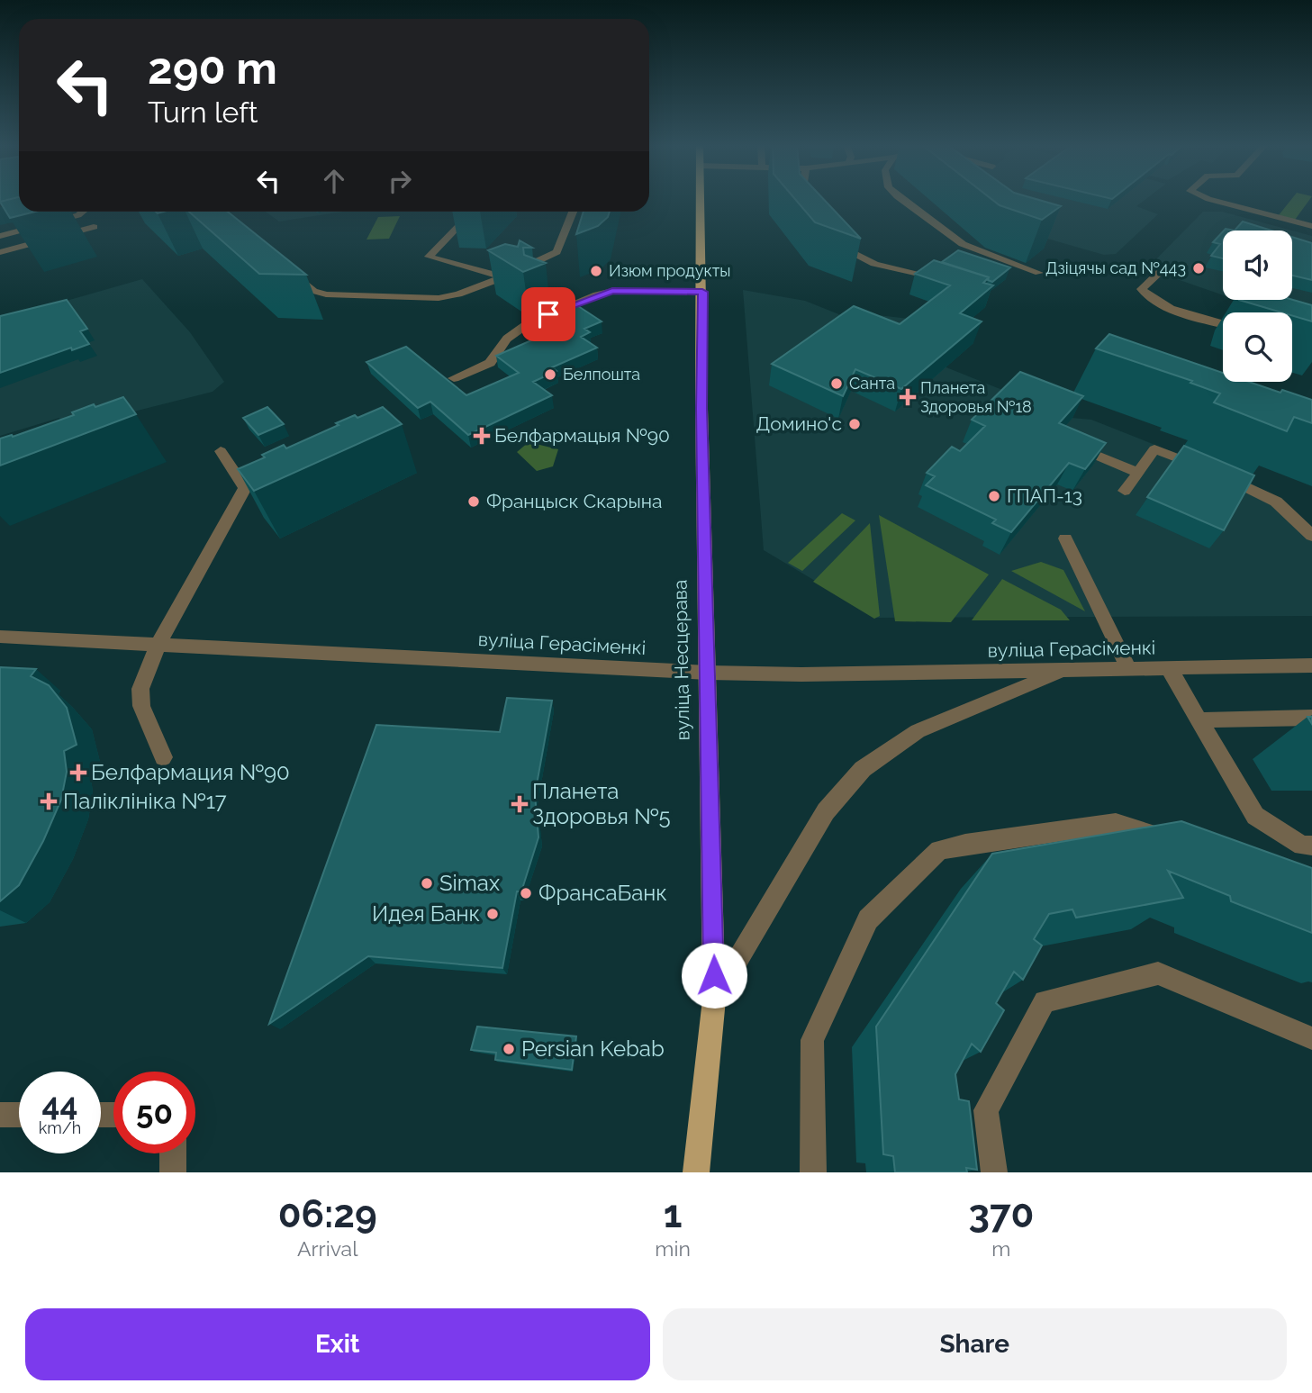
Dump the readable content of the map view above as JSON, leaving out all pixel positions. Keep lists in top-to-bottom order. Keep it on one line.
{"streets":{"main road":["вуліца Несцерава"],"street":["вуліца Герасіменкі"]},"crossings":[["вуліца Герасіменкі","вуліца Несцерава"]],"places":{"other":["Дзіцячы сад №443","Изюм продукты","Белпошта","Санта","Домино'c","ГПАП-13","Францыск Скарына","Simax","ФрансаБанк","Идея Банк","Persian Kebab"],"health":["Планета Здоровья №18","Белфармацыя №90","Белфармация №90","Паліклініка №17","Планета Здоровья №5"]},"page":{"turn":["290 m","Turn left"],"speed":"44 km/h","limit":"50","eta":["06:29","Arrival","1","min","370","m"],"buttons":["Exit","Share"]}}
